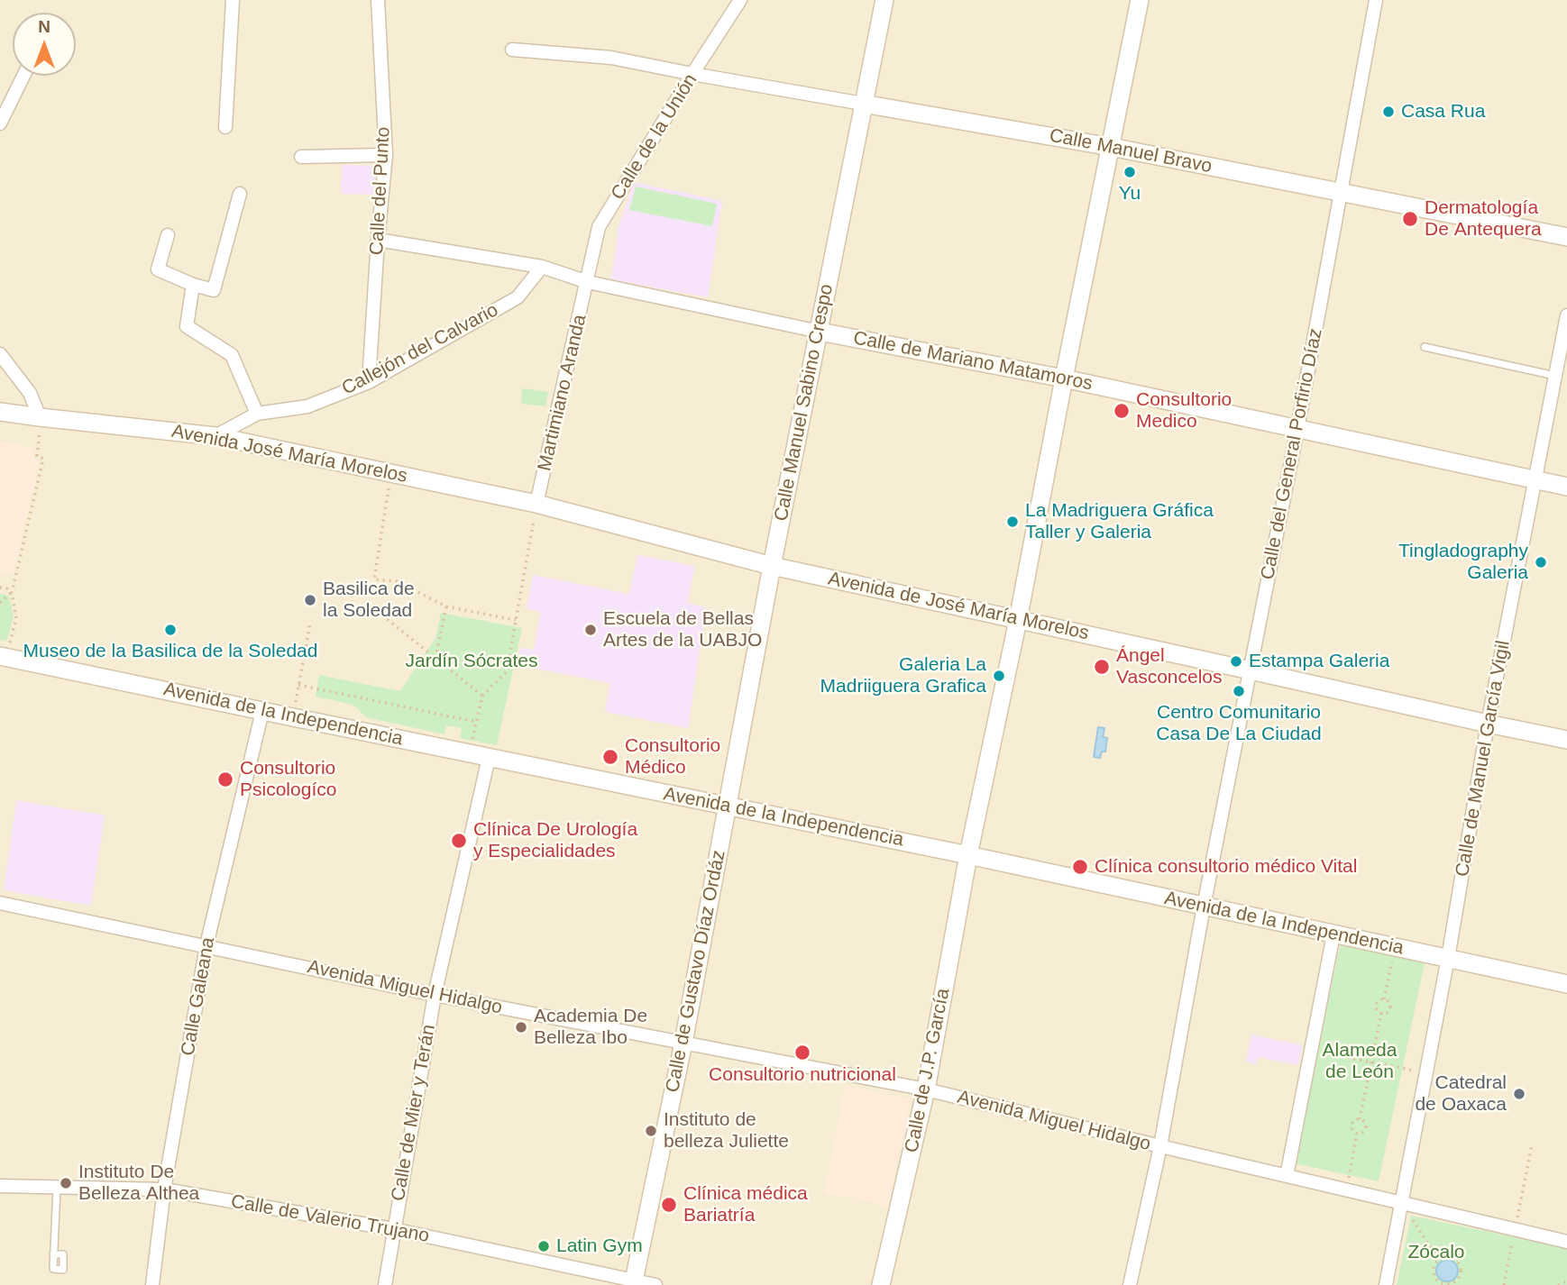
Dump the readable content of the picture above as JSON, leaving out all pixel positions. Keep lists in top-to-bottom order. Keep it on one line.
{"streets":{"street":["Calle de la Unión","Calle Manuel Bravo","Calle del Punto","Callejón del Calvario","Calle de Mariano Matamoros","Martimiano Aranda","Calle Manuel Sabino Crespo","Avenida José María Morelos","Calle del General Porfirio Díaz","Avenida de José María Morelos","Avenida de la Independencia","Calle de Manuel García Vigil","Calle de Gustavo Díaz Ordáz","Avenida Miguel Hidalgo","Calle Galeana","Calle de J.P. García","Calle de Mier y Terán","Calle de Valerio Trujano"]},"crossings":[["Calle de la Unión","Calle Manuel Bravo"],["Calle de la Unión","Calle de Mariano Matamoros"],["Calle de la Unión","Martimiano Aranda"],["Calle Manuel Bravo","Calle Manuel Sabino Crespo"],["Calle Manuel Bravo","Calle del General Porfirio Díaz"],["Calle Manuel Bravo","Calle de J.P. García"],["Calle del Punto","Callejón del Calvario"],["Calle del Punto","Calle de Mariano Matamoros"],["Callejón del Calvario","Calle de Mariano Matamoros"],["Callejón del Calvario","Avenida José María Morelos"],["Calle de Mariano Matamoros","Martimiano Aranda"],["Calle de Mariano Matamoros","Calle Manuel Sabino Crespo"],["Calle de Mariano Matamoros","Calle del General Porfirio Díaz"],["Calle de Mariano Matamoros","Calle de Manuel García Vigil"],["Calle de Mariano Matamoros","Calle de J.P. García"],["Martimiano Aranda","Avenida José María Morelos"],["Martimiano Aranda","Avenida de José María Morelos"],["Calle Manuel Sabino Crespo","Avenida de José María Morelos"],["Calle Manuel Sabino Crespo","Avenida de la Independencia"],["Calle Manuel Sabino Crespo","Calle de Gustavo Díaz Ordáz"],["Avenida José María Morelos","Avenida de José María Morelos"],["Calle del General Porfirio Díaz","Avenida de José María Morelos"],["Calle del General Porfirio Díaz","Avenida de la Independencia"],["Calle del General Porfirio Díaz","Avenida Miguel Hidalgo"],["Avenida de José María Morelos","Calle de Manuel García Vigil"],["Avenida de José María Morelos","Calle de J.P. García"],["Avenida de la Independencia","Calle de Manuel García Vigil"],["Avenida de la Independencia","Calle de Gustavo Díaz Ordáz"],["Avenida de la Independencia","Calle Galeana"],["Avenida de la Independencia","Calle de J.P. García"],["Avenida de la Independencia","Calle de Mier y Terán"],["Calle de Manuel García Vigil","Avenida Miguel Hidalgo"],["Calle de Gustavo Díaz Ordáz","Avenida Miguel Hidalgo"],["Calle de Gustavo Díaz Ordáz","Calle de Valerio Trujano"],["Avenida Miguel Hidalgo","Calle Galeana"],["Avenida Miguel Hidalgo","Calle de J.P. García"],["Avenida Miguel Hidalgo","Calle de Mier y Terán"],["Calle Galeana","Calle de Valerio Trujano"],["Calle de Mier y Terán","Calle de Valerio Trujano"]],"parks":["Jardín Sócrates","Alameda de León","Zócalo"],"places":["Casa Rua","Yu","Dermatología De Antequera","Consultorio Medico","La Madriguera Gráfica Taller y Galeria","Tingladography Galeria","Basilica de la Soledad","Museo de la Basilica de la Soledad","Escuela de Bellas Artes de la UABJO","Estampa Galeria","Ángel Vasconcelos","Galeria La Madriiguera Grafica","Centro Comunitario Casa De La Ciudad","Consultorio Médico","Consultorio Psicologíco","Clínica De Urología y Especialidades","Clínica consultorio médico Vital","Academia De Belleza Ibo","Consultorio nutricional","Catedral de Oaxaca","Instituto de belleza Juliette","Instituto De Belleza Althea","Clínica médica Bariatría","Latin Gym"],"north":"top"}
